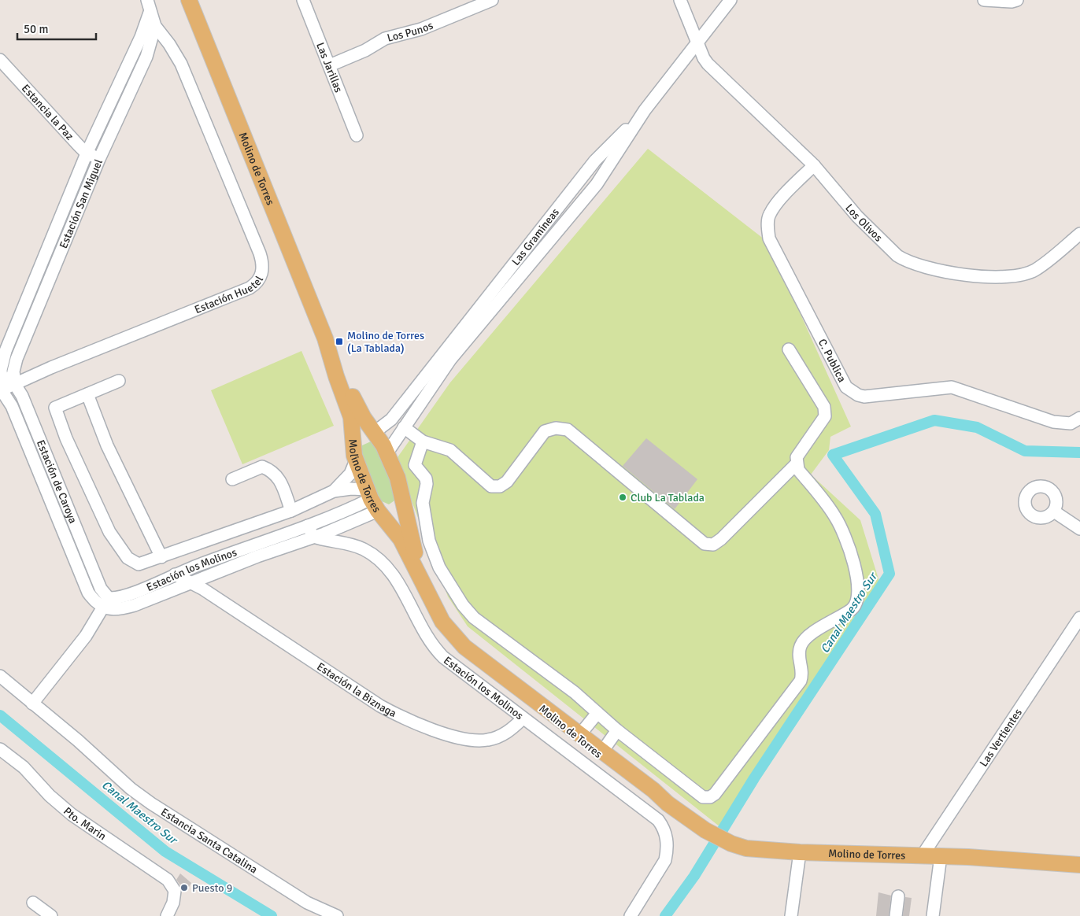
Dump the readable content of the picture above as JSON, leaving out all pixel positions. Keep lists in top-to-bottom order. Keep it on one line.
{"streets":{"main road":["Molino de Torres"],"street":["Los Punos","Las Jarillas","Estancia la Paz","Estación San Miguel","Los Olivos","Las Gramineas","Estación Huetel","C. Publica","Estación de Caroya","Estación los Molinos","Estación la Biznaga","Las Vertientes","Pto. Marin","Estancia Santa Catalina"]},"crossings":[["Los Punos","Las Jarillas"],["Estancia la Paz","Estación San Miguel"],["Molino de Torres","Estación los Molinos"],["Molino de Torres","Las Vertientes"],["Estación San Miguel","Estación Huetel"],["Estación San Miguel","Estación de Caroya"],["Los Olivos","Las Gramineas"],["Los Olivos","C. Publica"],["Estación Huetel","Estación de Caroya"],["Estación de Caroya","Estación los Molinos"],["Estación los Molinos","Estación la Biznaga"]],"water":["Canal Maestro Sur"],"places":{"transit":["Molino de Torres (La Tablada)"],"other":["Club La Tablada","Puesto 9"]},"scale_bar":"50 m"}
